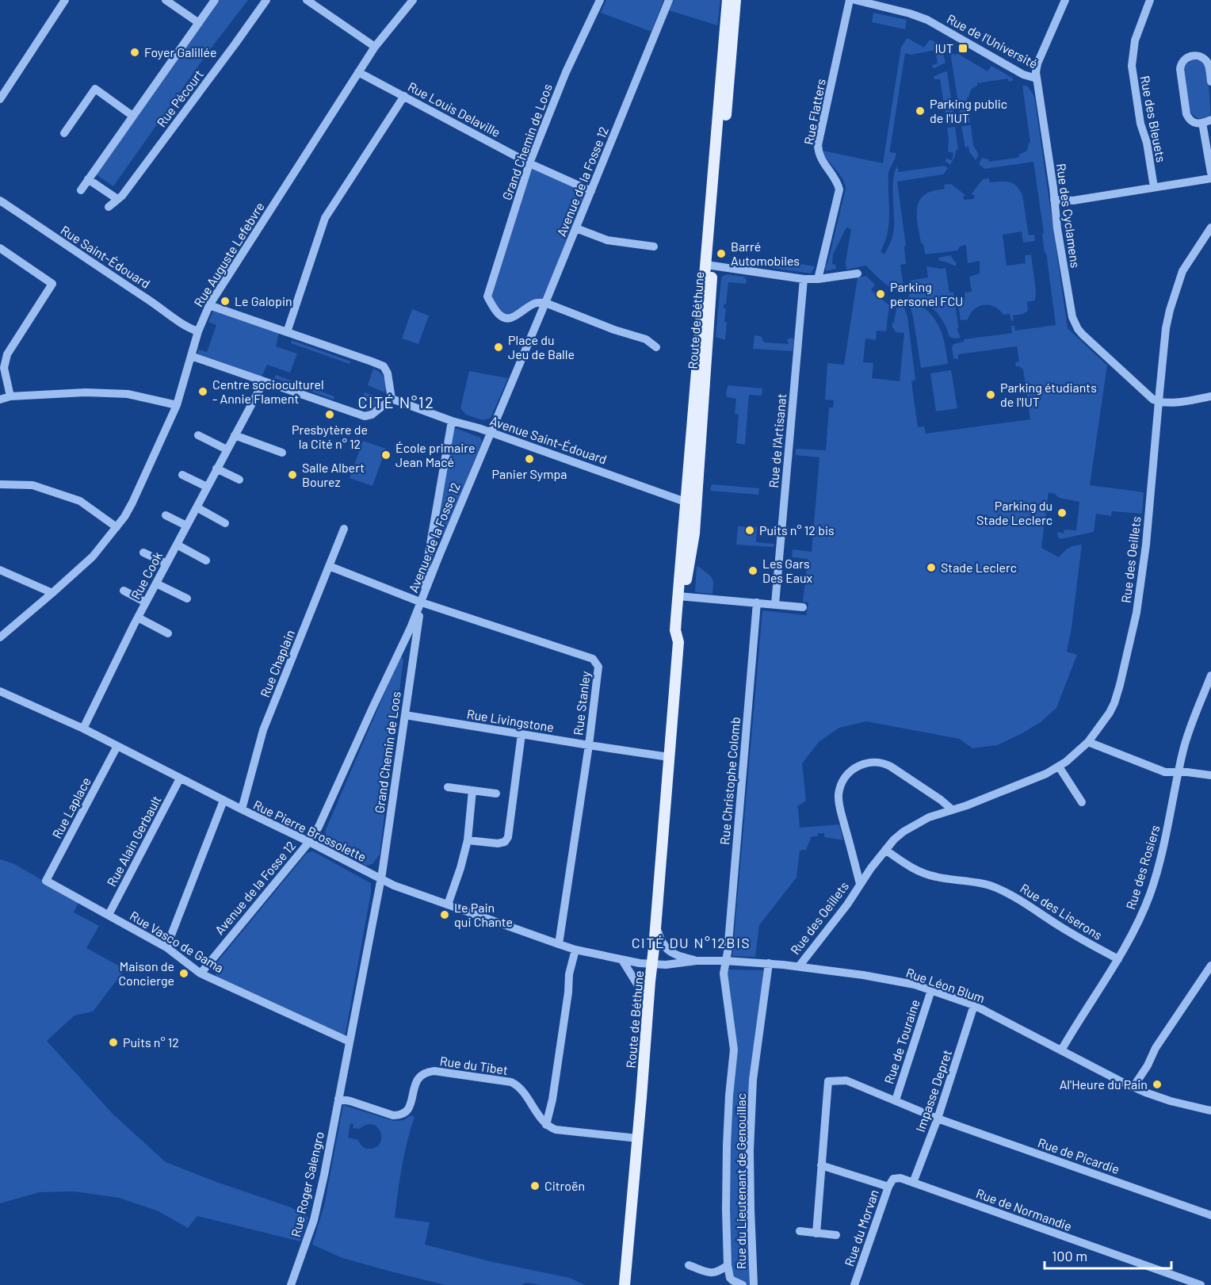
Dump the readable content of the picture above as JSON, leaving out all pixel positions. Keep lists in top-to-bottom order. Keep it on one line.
{"streets":{"main road":["Route de Béthune"],"street":["Rue de l'Université","Rue Pécourt","Rue Louis Delaville","Rue Flatters","Rue des Bleuets","Grand Chemin de Loos","Avenue de la Fosse 12","Rue des Cyclamens","Rue Auguste Lefebvre","Rue Saint-Édouard","Avenue Saint-Édouard","Rue de l'Artisanat","Rue des Oeillets","Rue Cook","Rue Chaplain","Rue Stanley","Rue Livingstone","Rue Christophe Colomb","Rue Laplace","Rue Pierre Brossolette","Rue Alain Gerbault","Rue des Rosiers","Rue des Liserons","Rue Vasco de Gama","Rue Léon Blum","Rue de Touraine","Rue du Tibet","Impasse Depret","Rue de Picardie","Rue du Lieutenant de Genouillac","Rue Roger Salengro","Rue de Normandie","Rue du Morvan"]},"crossings":[["Rue de l'Université","Rue des Cyclamens"],["Rue Louis Delaville","Grand Chemin de Loos"],["Rue Louis Delaville","Avenue de la Fosse 12"],["Rue Louis Delaville","Rue Auguste Lefebvre"],["Grand Chemin de Loos","Avenue de la Fosse 12"],["Grand Chemin de Loos","Avenue Saint-Édouard"],["Grand Chemin de Loos","Rue Stanley"],["Grand Chemin de Loos","Rue Livingstone"],["Grand Chemin de Loos","Rue Pierre Brossolette"],["Grand Chemin de Loos","Rue Vasco de Gama"],["Grand Chemin de Loos","Rue Roger Salengro"],["Avenue de la Fosse 12","Avenue Saint-Édouard"],["Avenue de la Fosse 12","Rue Stanley"],["Avenue de la Fosse 12","Rue Pierre Brossolette"],["Avenue de la Fosse 12","Rue Vasco de Gama"],["Rue des Cyclamens","Rue des Oeillets"],["Rue Auguste Lefebvre","Rue Saint-Édouard"],["Route de Béthune","Avenue Saint-Édouard"],["Route de Béthune","Rue Livingstone"],["Route de Béthune","Rue Pierre Brossolette"],["Route de Béthune","Rue Léon Blum"],["Rue des Oeillets","Rue des Liserons"],["Rue des Oeillets","Rue Léon Blum"],["Rue Cook","Rue Pierre Brossolette"],["Rue Chaplain","Rue Stanley"],["Rue Chaplain","Rue Pierre Brossolette"],["Rue Stanley","Rue Livingstone"],["Rue Stanley","Rue Pierre Brossolette"],["Rue Christophe Colomb","Rue Léon Blum"],["Rue Christophe Colomb","Rue du Lieutenant de Genouillac"],["Rue Laplace","Rue Pierre Brossolette"],["Rue Laplace","Rue Vasco de Gama"],["Rue Pierre Brossolette","Rue Alain Gerbault"],["Rue Pierre Brossolette","Rue Léon Blum"],["Rue Alain Gerbault","Rue Vasco de Gama"],["Rue des Rosiers","Rue des Liserons"],["Rue des Rosiers","Rue Léon Blum"],["Rue Léon Blum","Rue de Touraine"],["Rue Léon Blum","Impasse Depret"],["Rue Léon Blum","Rue du Lieutenant de Genouillac"],["Rue de Touraine","Impasse Depret"],["Rue de Touraine","Rue de Picardie"],["Rue du Tibet","Rue Roger Salengro"],["Impasse Depret","Rue de Picardie"],["Impasse Depret","Rue de Normandie"],["Rue de Normandie","Rue du Morvan"]],"districts":["CITÉ N°12","CITÉ DU N°12BIS"],"places":{"transit":["IUT"],"other":["Foyer Galillée","Parking public de l'IUT","Barré Automobiles","Parking personel FCU","Le Galopin","Place du Jeu de Balle","Centre socioculturel - Annie Flament","Parking étudiants de l'IUT","Presbytère de la Cité n° 12","École primaire Jean Macé","Panier Sympa","Salle Albert Bourez","Parking du Stade Leclerc","Puits n° 12 bis","Stade Leclerc","Les Gars Des Eaux","Le Pain qui Chante","Maison de Concierge","Puits n° 12","Al'Heure du Pain","Citroën"]},"scale_bar":"100 m"}
